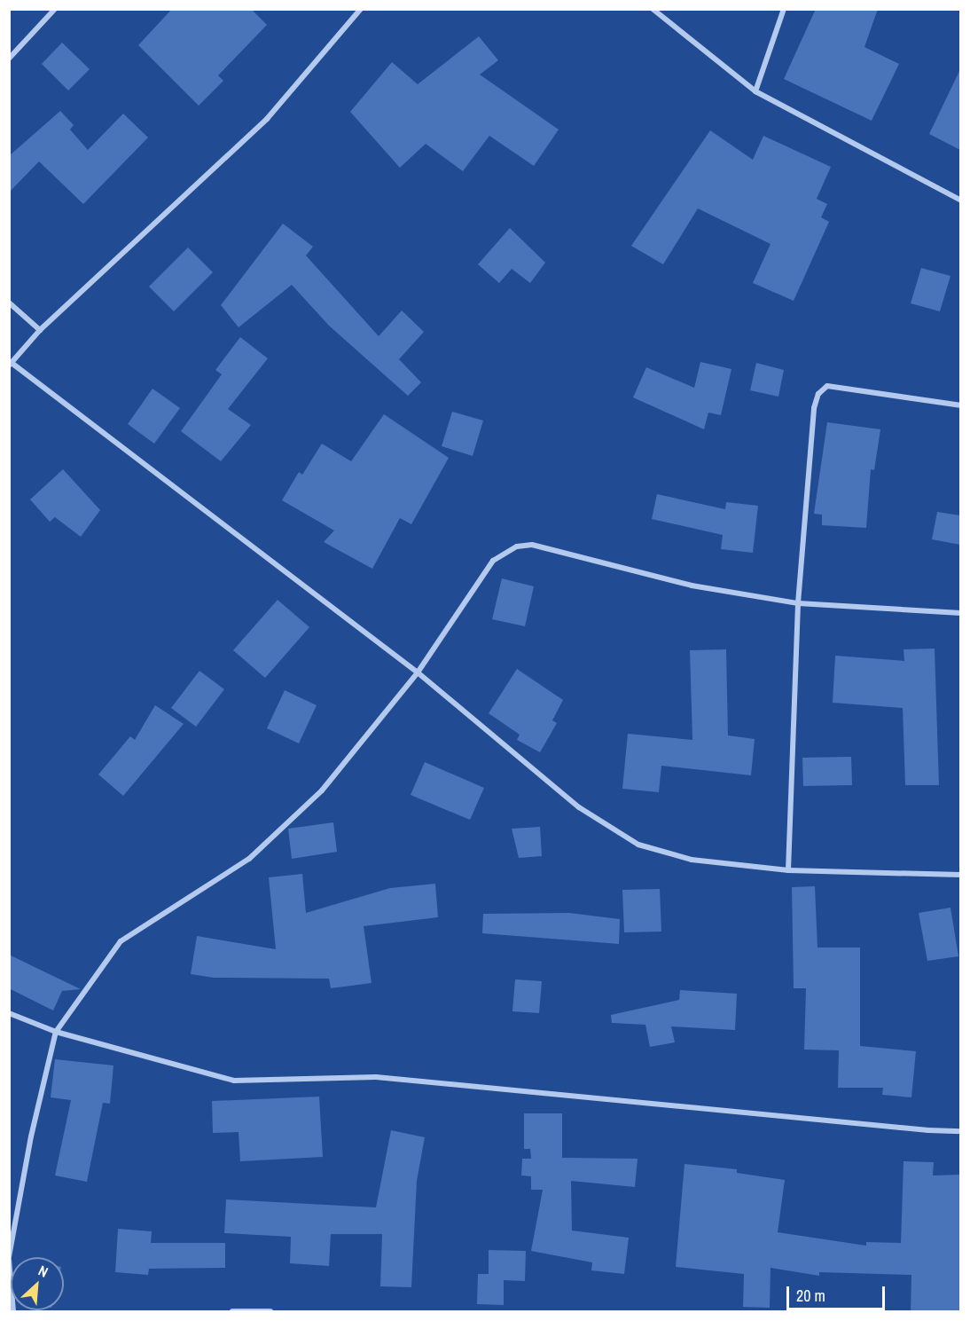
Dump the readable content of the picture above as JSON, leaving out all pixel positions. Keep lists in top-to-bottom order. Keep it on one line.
{"scale_bar":"20 m","north":"top right"}
